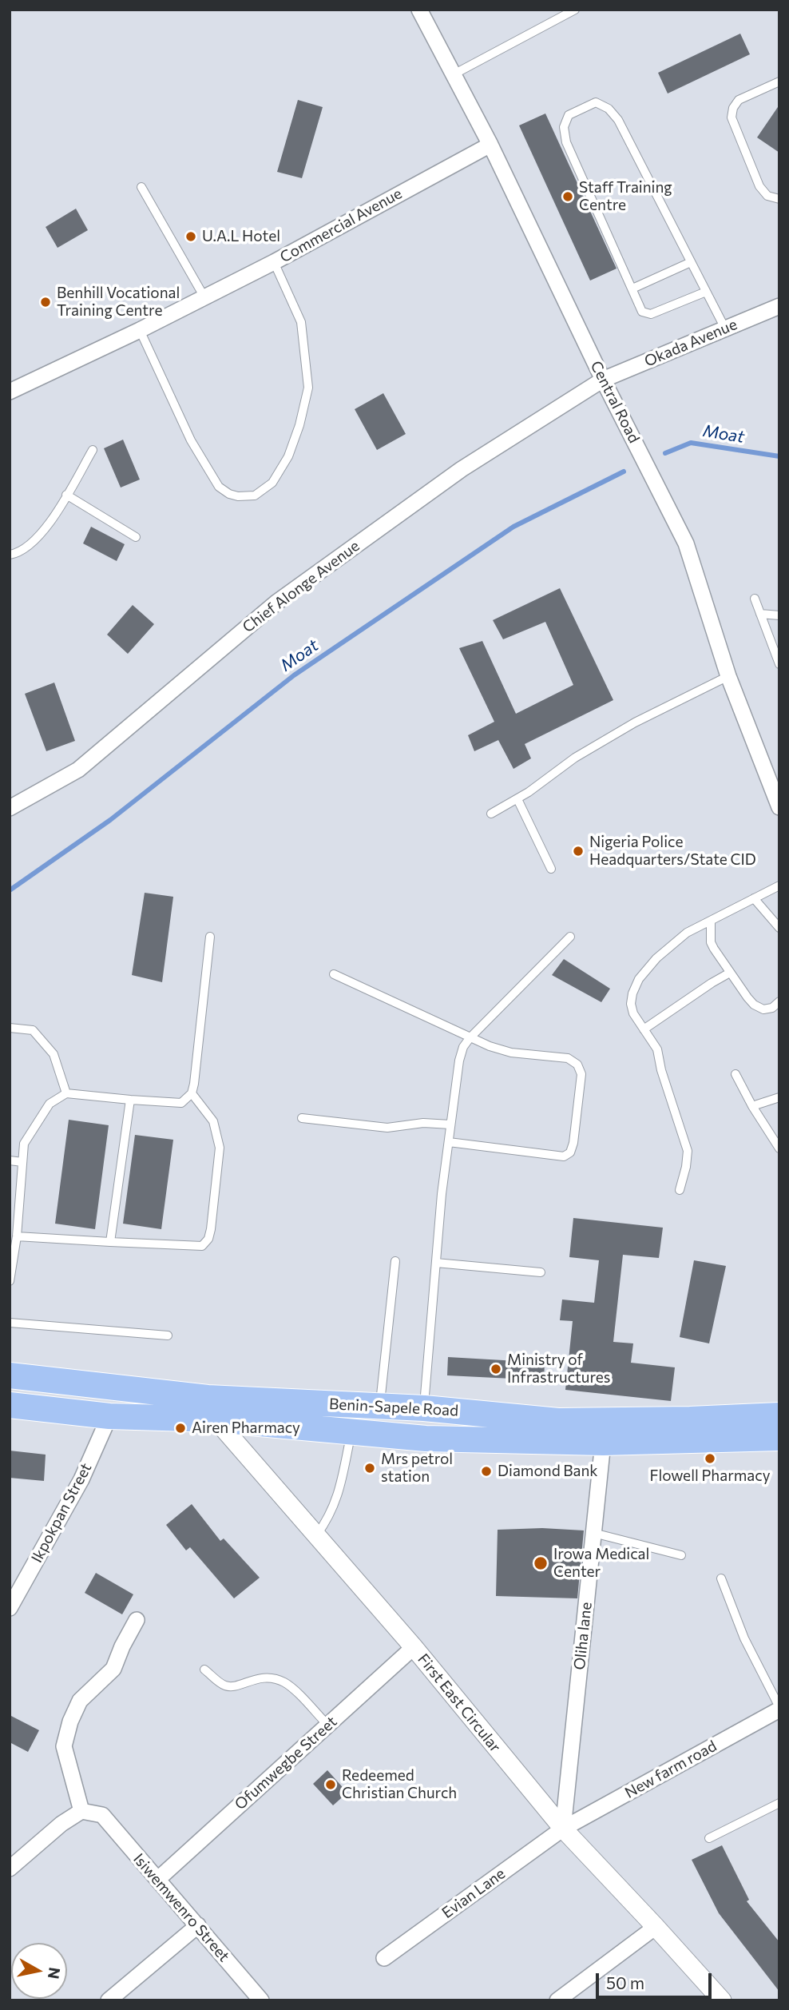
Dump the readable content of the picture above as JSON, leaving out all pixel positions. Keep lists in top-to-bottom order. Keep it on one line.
{"streets":{"highway":["Benin-Sapele Road"],"street":["Commercial Avenue","Okada Avenue","Central Road","Chief Alonge Avenue","Ikpokpan Street","Oliha lane","First East Circular","Ofumwegbe Street","New farm road","Evian Lane","Isiwemwenro Street"]},"crossings":[["Commercial Avenue","Central Road"],["Okada Avenue","Central Road"],["Okada Avenue","Chief Alonge Avenue"],["Central Road","Chief Alonge Avenue"],["Benin-Sapele Road","Ikpokpan Street"],["Benin-Sapele Road","Oliha lane"],["Benin-Sapele Road","First East Circular"],["Oliha lane","First East Circular"],["Oliha lane","New farm road"],["Oliha lane","Evian Lane"],["First East Circular","Ofumwegbe Street"],["First East Circular","New farm road"],["First East Circular","Evian Lane"],["Ofumwegbe Street","Isiwemwenro Street"],["New farm road","Evian Lane"]],"water":["Moat"],"places":["Staff Training Centre","U.A.L Hotel","Benhill Vocational Training Centre","Nigeria Police Headquarters/State CID","Ministry of Infrastructures","Airen Pharmacy","Flowell Pharmacy","Mrs petrol station","Diamond Bank","Irowa Medical Center","Redeemed Christian Church"],"scale_bar":"50 m","north":"right"}
